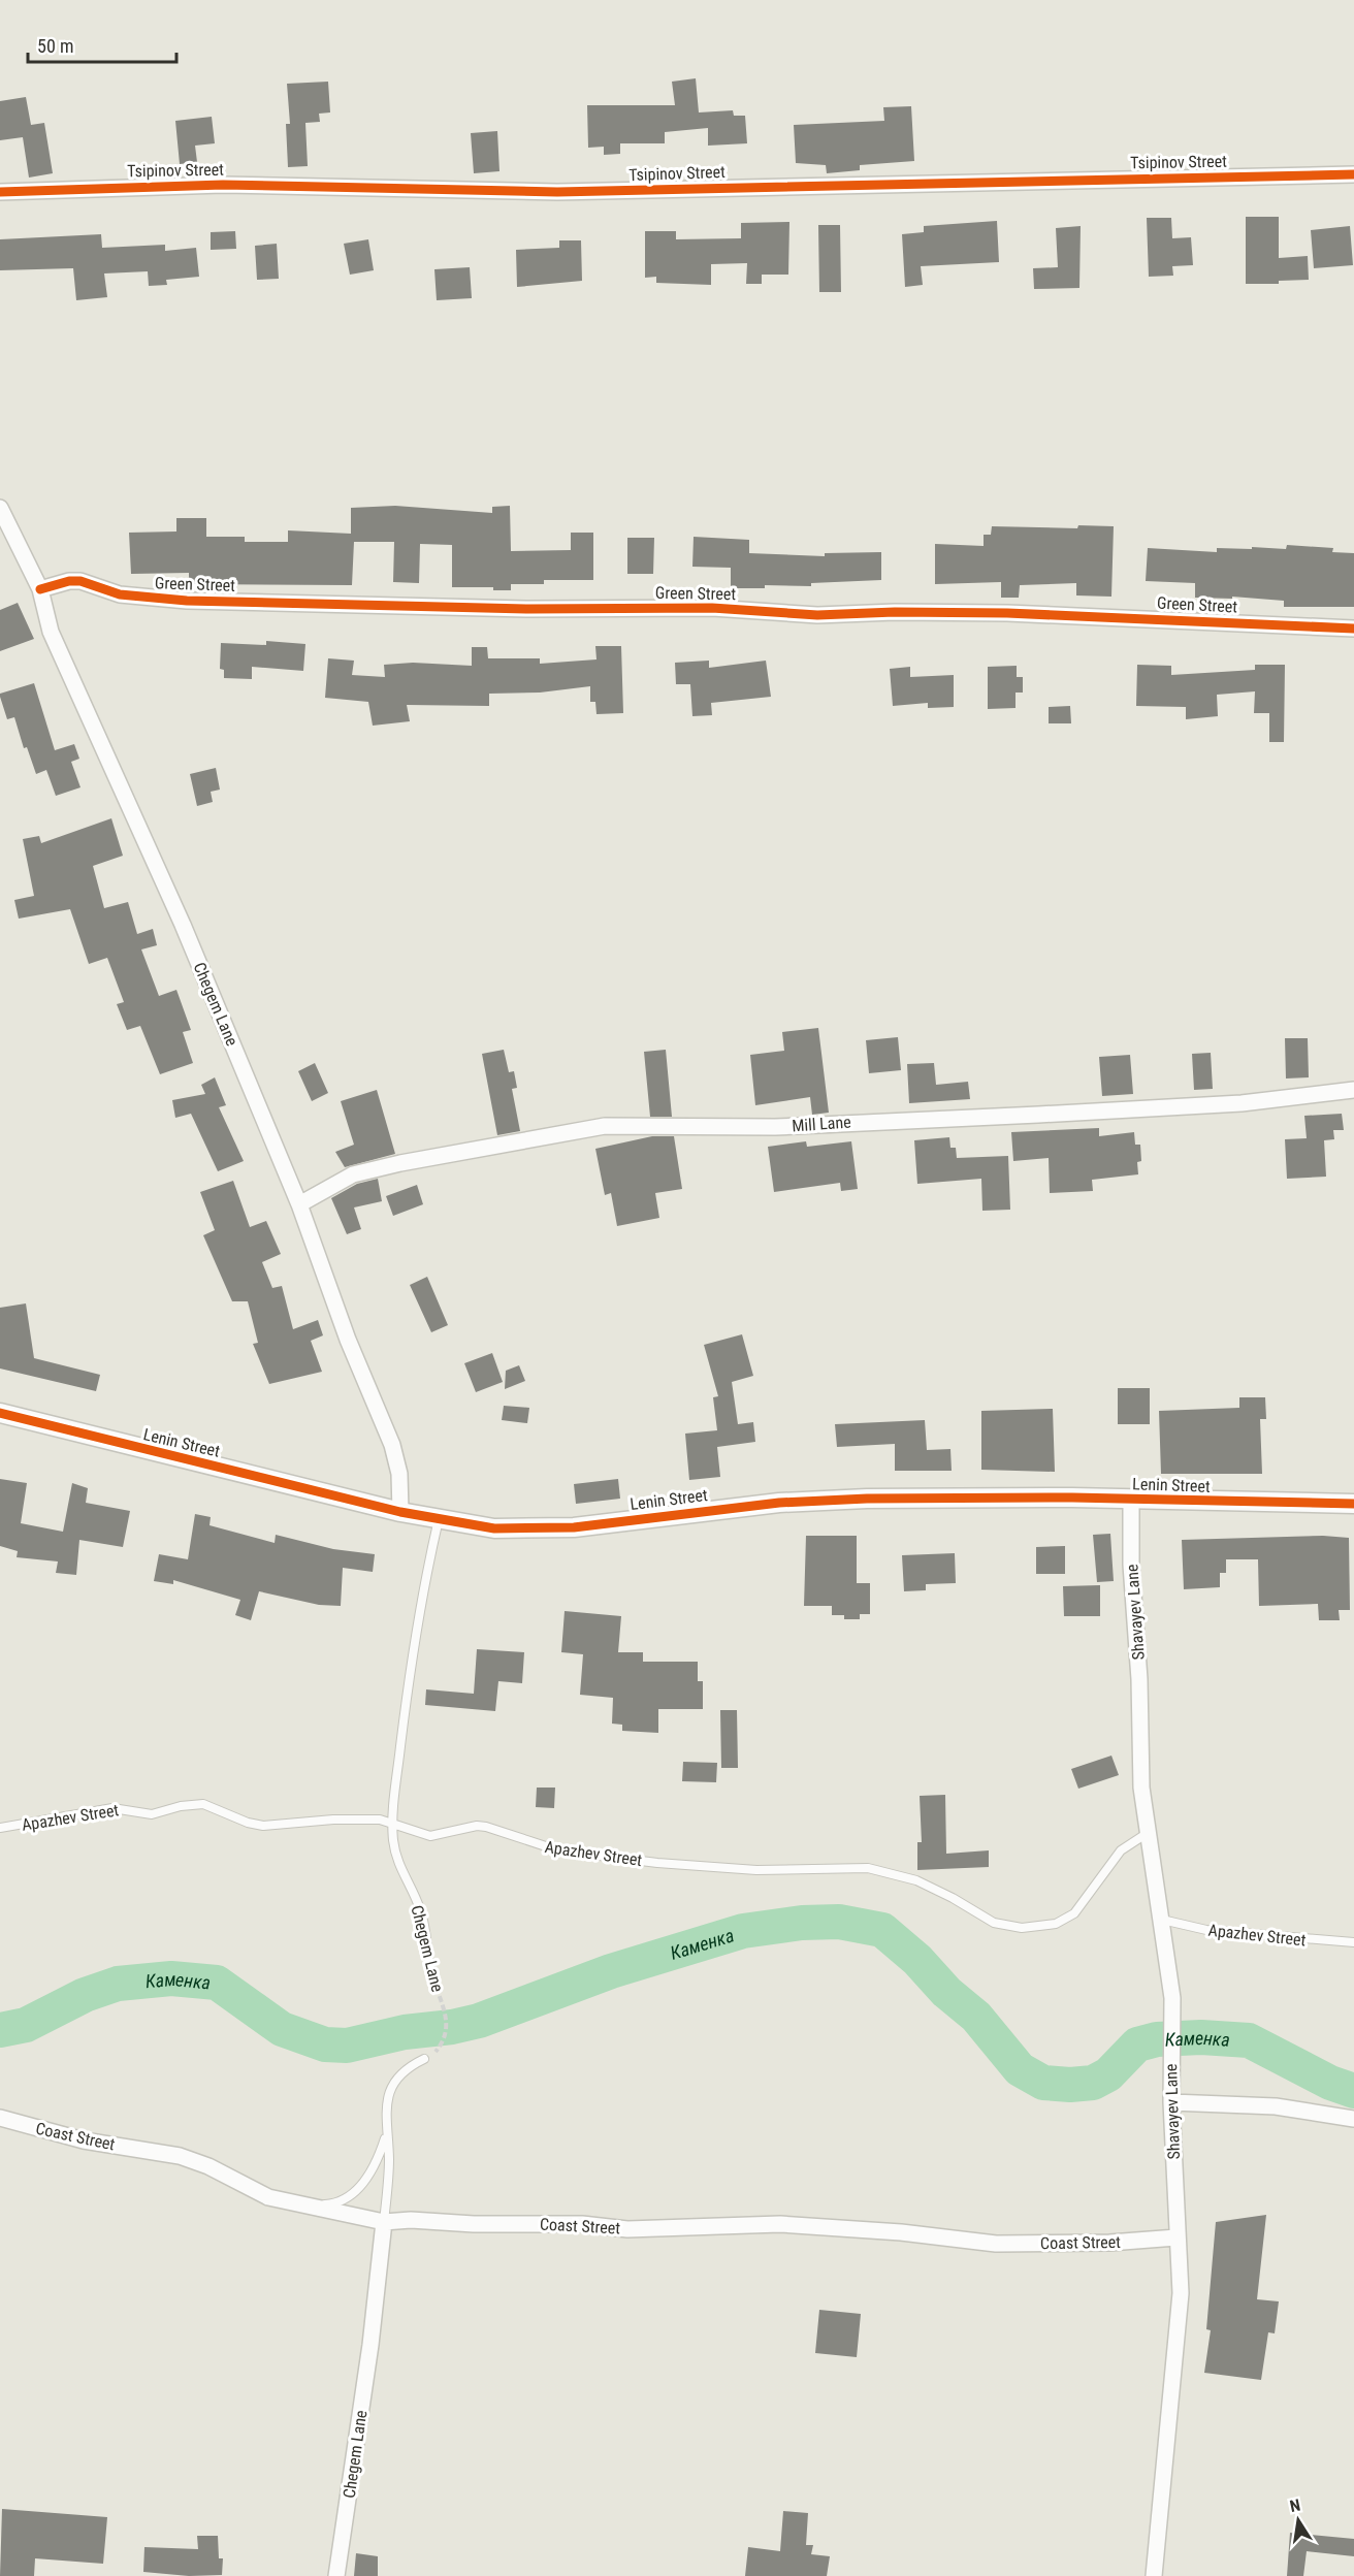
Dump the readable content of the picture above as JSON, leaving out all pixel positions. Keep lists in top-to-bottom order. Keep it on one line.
{"streets":{"street":["Tsipinov Street","Green Street","Chegem Lane","Mill Lane","Lenin Street","Shavayev Lane","Coast Street"],"lane":["Apazhev Street"]},"crossings":[["Green Street","Chegem Lane"],["Chegem Lane","Mill Lane"],["Chegem Lane","Lenin Street"],["Chegem Lane","Apazhev Street"],["Chegem Lane","Coast Street"],["Lenin Street","Shavayev Lane"],["Shavayev Lane","Apazhev Street"],["Shavayev Lane","Coast Street"]],"water":["Каменка"],"scale_bar":"50 m","north":"top"}
